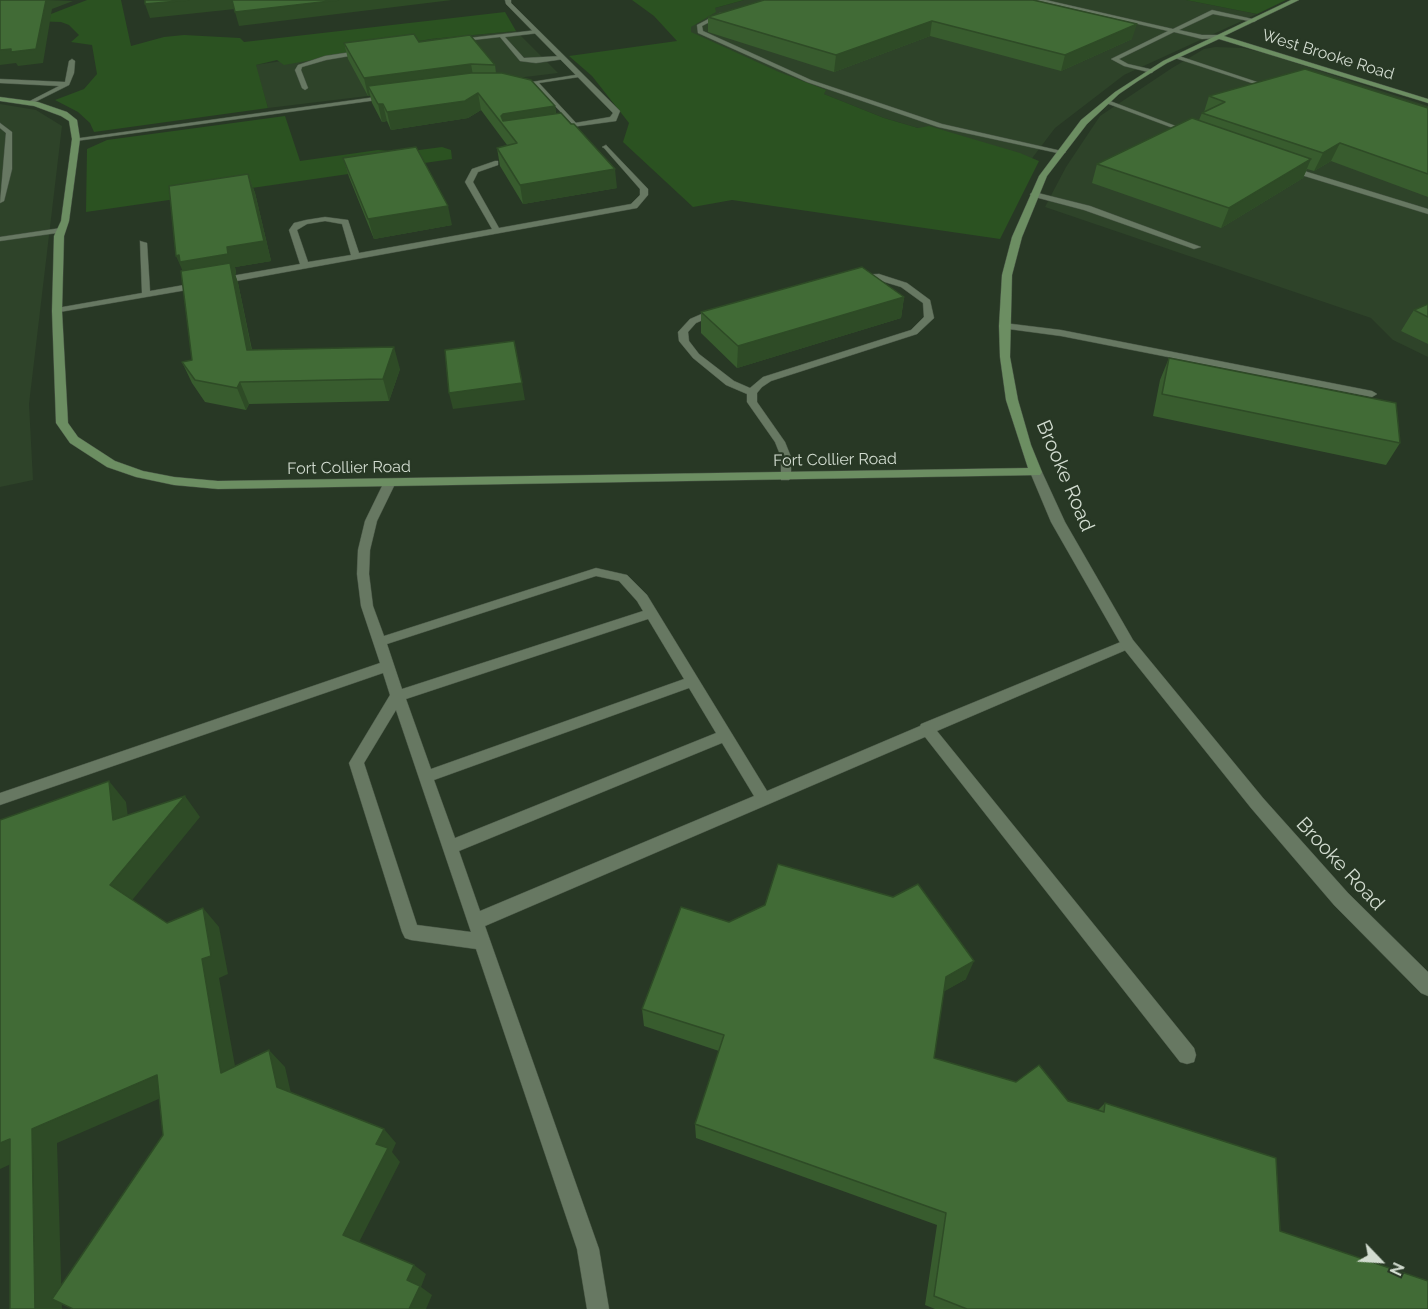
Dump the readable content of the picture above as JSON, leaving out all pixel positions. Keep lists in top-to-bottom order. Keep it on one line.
{"streets":{"street":["West Brooke Road","Fort Collier Road","Brooke Road"]},"crossings":[["West Brooke Road","Brooke Road"],["Fort Collier Road","Brooke Road"]],"north":"bottom right"}
